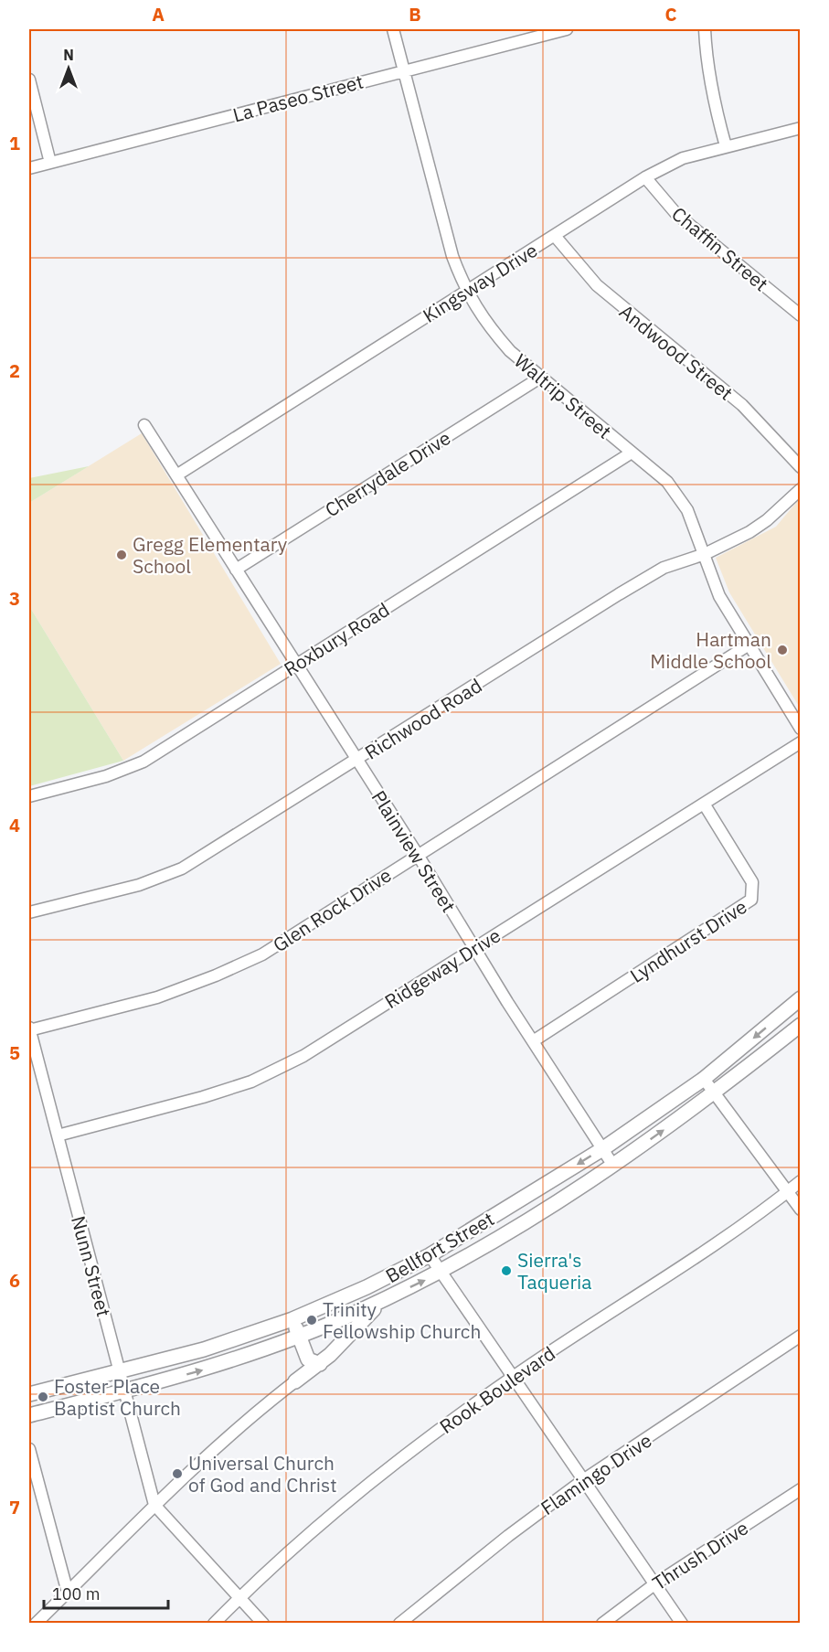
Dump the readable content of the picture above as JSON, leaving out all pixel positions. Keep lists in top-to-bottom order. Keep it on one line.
{"streets":{"main road":["Bellfort Street"],"street":["La Paseo Street","Chaffin Street","Kingsway Drive","Andwood Street","Waltrip Street","Cherrydale Drive","Roxbury Road","Richwood Road","Plainview Street","Glen Rock Drive","Lyndhurst Drive","Ridgeway Drive","Nunn Street","Rook Boulevard","Flamingo Drive","Thrush Drive"]},"crossings":[["La Paseo Street","Waltrip Street"],["Chaffin Street","Kingsway Drive"],["Kingsway Drive","Andwood Street"],["Kingsway Drive","Waltrip Street"],["Kingsway Drive","Plainview Street"],["Waltrip Street","Cherrydale Drive"],["Waltrip Street","Roxbury Road"],["Waltrip Street","Richwood Road"],["Waltrip Street","Glen Rock Drive"],["Cherrydale Drive","Plainview Street"],["Roxbury Road","Plainview Street"],["Richwood Road","Plainview Street"],["Plainview Street","Glen Rock Drive"],["Plainview Street","Lyndhurst Drive"],["Plainview Street","Ridgeway Drive"],["Plainview Street","Bellfort Street"],["Glen Rock Drive","Nunn Street"],["Lyndhurst Drive","Ridgeway Drive"],["Ridgeway Drive","Nunn Street"],["Bellfort Street","Nunn Street"]],"places":["Gregg Elementary School","Hartman Middle School","Sierra's Taqueria","Trinity Fellowship Church","Foster Place Baptist Church","Universal Church of God and Christ"],"scale_bar":"100 m","north":"top","grid":{"columns":["A","B","C"],"rows":["1","2","3","4","5","6","7"]}}
